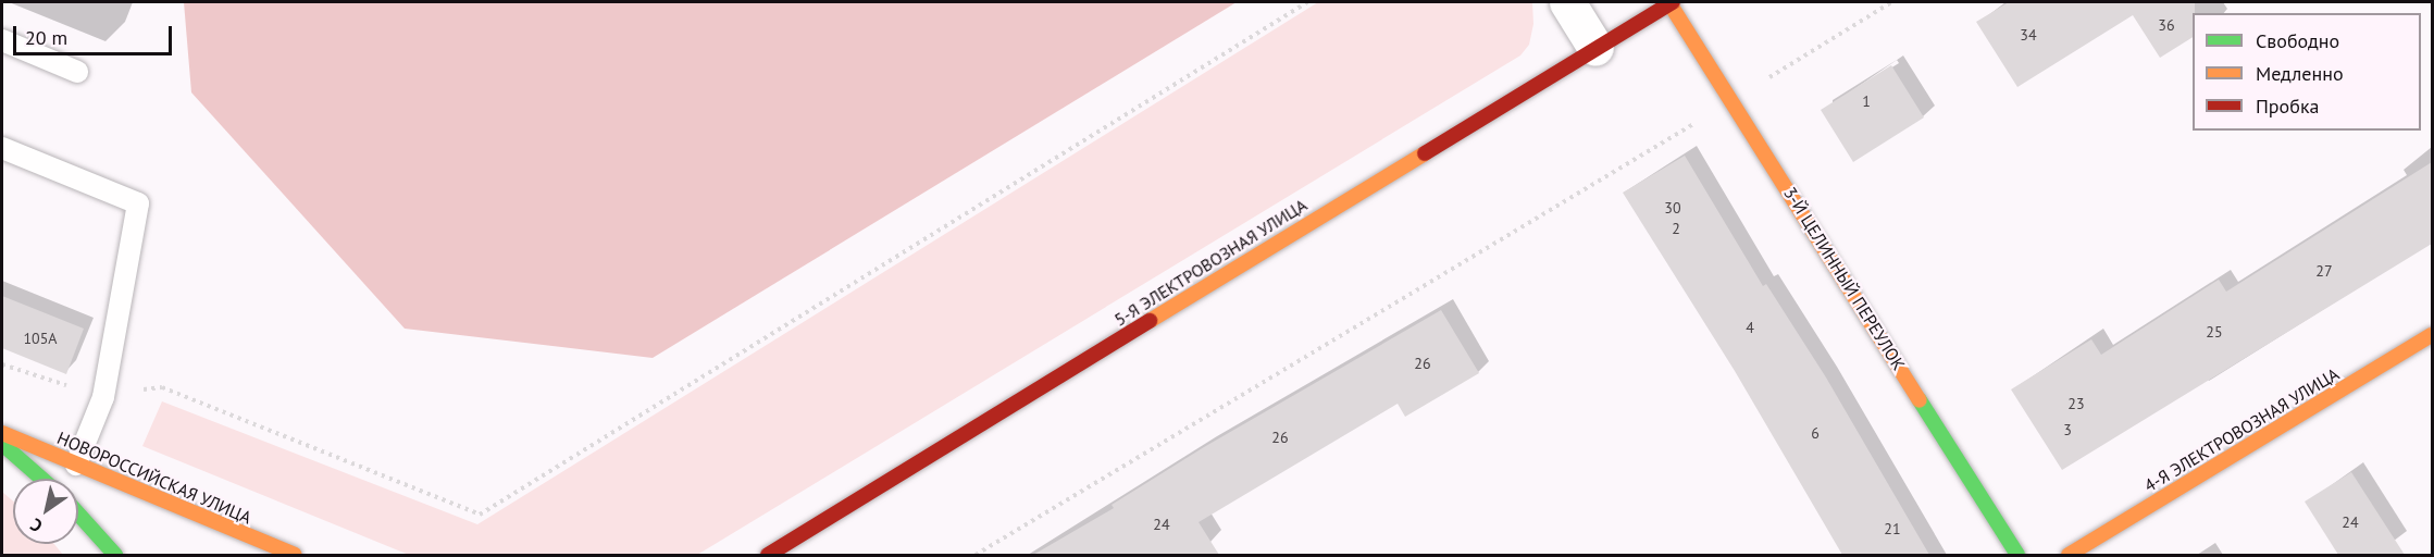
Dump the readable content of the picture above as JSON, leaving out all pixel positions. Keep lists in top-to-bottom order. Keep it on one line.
{"streets":{"street":["5-Я ЭЛЕКТРОВОЗНАЯ УЛИЦА","3-Й ЦЕЛИННЫЙ ПЕРЕУЛОК","4-Я ЭЛЕКТРОВОЗНАЯ УЛИЦА","НОВОРОССИЙСКАЯ УЛИЦА"]},"crossings":[["5-Я ЭЛЕКТРОВОЗНАЯ УЛИЦА","3-Й ЦЕЛИННЫЙ ПЕРЕУЛОК"]],"house_numbers":["36","34","1","30","2","27","4","25","105А","26","23","3","6","26","24","24","21"],"legend":["Свободно","Медленно","Пробка"],"scale_bar":"20 m","north":"bottom left"}
